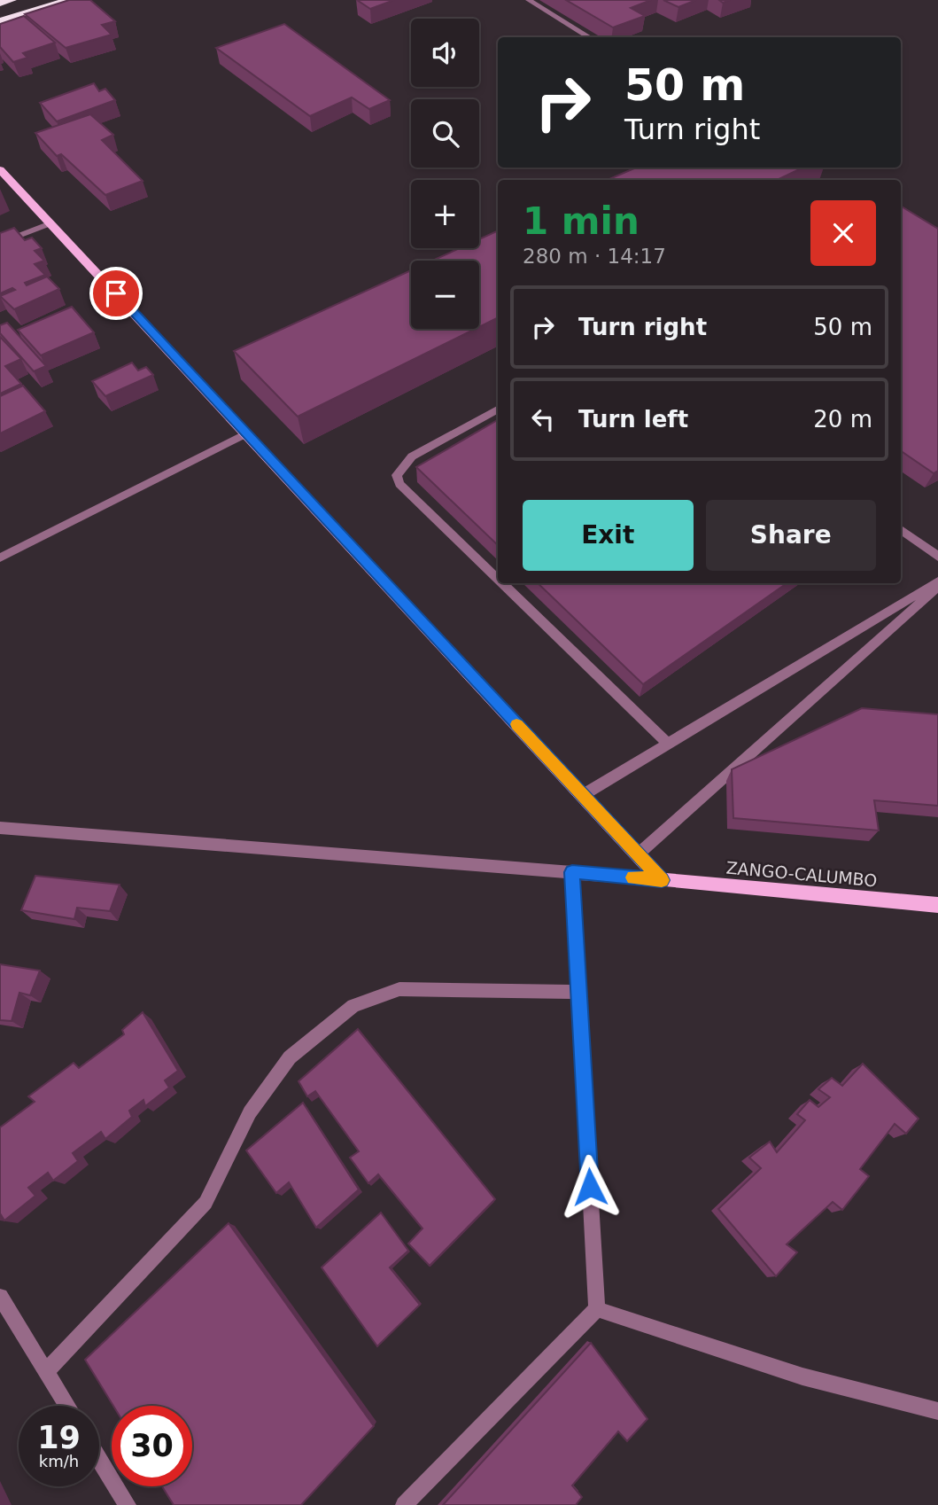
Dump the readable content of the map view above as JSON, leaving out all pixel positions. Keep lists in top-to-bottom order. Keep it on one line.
{"streets":{"main road":["ZANGO-CALUMBO"]},"page":{"map_buttons":["+","−"],"turn":["50 m","Turn right"],"heading":["1 min","280 m · 14:17"],"list":[{"name":"Turn right","value":"50 m"},{"name":"Turn left","value":"20 m"}],"buttons":["Exit","Share"],"speed":"19 km/h","limit":"30"}}
